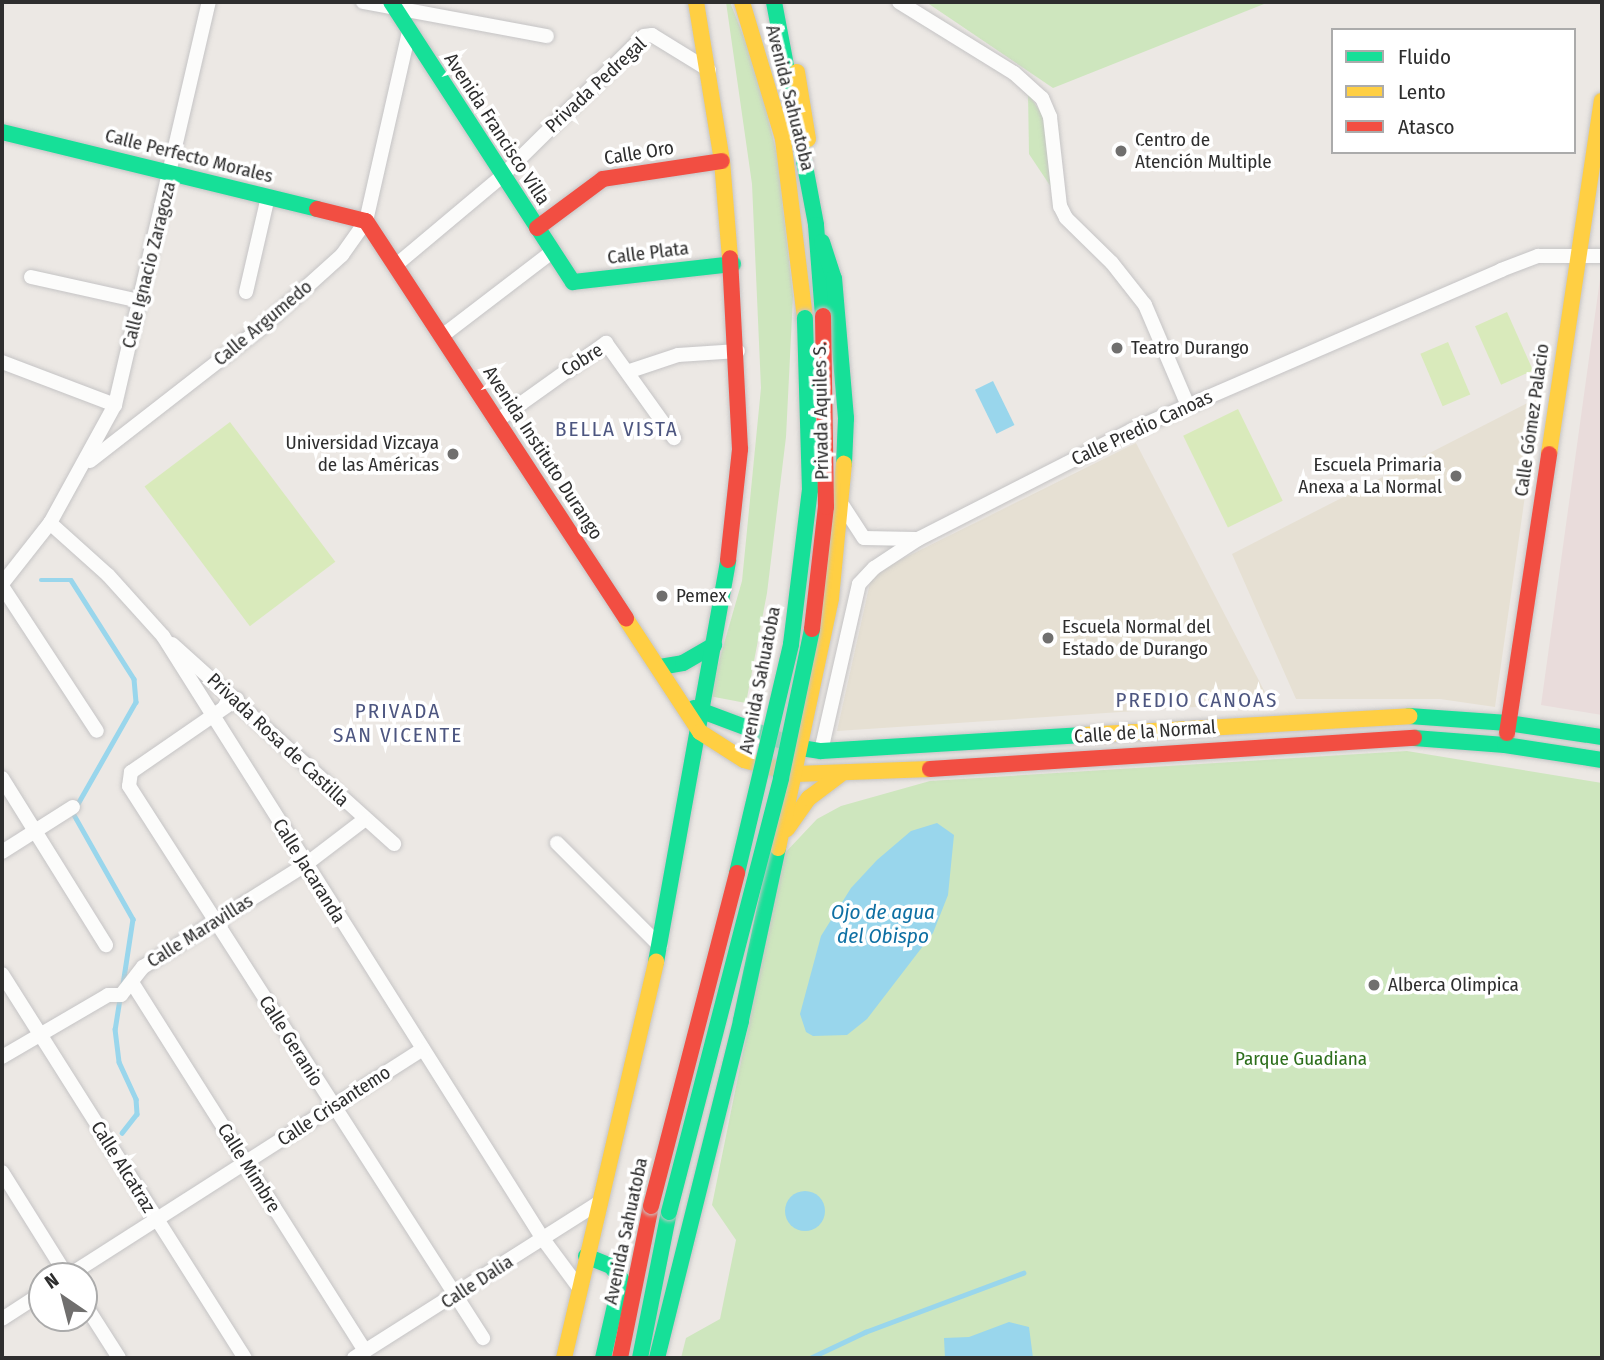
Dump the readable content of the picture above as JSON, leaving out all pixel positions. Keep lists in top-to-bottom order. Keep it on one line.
{"streets":{"street":["Privada Pedregal","Avenida Sahuatoba","Avenida Francisco Villa","Calle Oro","Calle Perfecto Morales","Calle Plata","Calle Ignacio Zaragoza","Calle Argumedo","Cobre","Privada Aquiles S.","Calle Gómez Palacio","Calle Predio Canoas","Avenida Instituto Durango","Calle de la Normal","Privada Rosa de Castilla","Calle Jacaranda","Calle Maravillas","Calle Geranio","Calle Crisantemo","Calle Alcatraz","Calle Mimbre","Calle Dalia"]},"crossings":[["Privada Pedregal","Avenida Francisco Villa"],["Privada Pedregal","Avenida Instituto Durango"],["Avenida Sahuatoba","Privada Aquiles S."],["Avenida Sahuatoba","Avenida Instituto Durango"],["Avenida Sahuatoba","Calle de la Normal"],["Avenida Sahuatoba","Calle Jacaranda"],["Avenida Sahuatoba","Calle Dalia"],["Avenida Francisco Villa","Calle Oro"],["Avenida Francisco Villa","Calle Plata"],["Calle Perfecto Morales","Calle Ignacio Zaragoza"],["Calle Perfecto Morales","Calle Argumedo"],["Calle Perfecto Morales","Avenida Instituto Durango"],["Calle Ignacio Zaragoza","Calle Argumedo"],["Calle Ignacio Zaragoza","Calle Jacaranda"],["Calle Argumedo","Avenida Instituto Durango"],["Cobre","Avenida Instituto Durango"],["Privada Aquiles S.","Calle Predio Canoas"],["Calle Gómez Palacio","Calle Predio Canoas"],["Calle Gómez Palacio","Calle de la Normal"],["Calle Predio Canoas","Calle de la Normal"],["Avenida Instituto Durango","Calle de la Normal"],["Privada Rosa de Castilla","Calle Jacaranda"],["Privada Rosa de Castilla","Calle Maravillas"],["Calle Jacaranda","Calle Maravillas"],["Calle Jacaranda","Calle Geranio"],["Calle Jacaranda","Calle Crisantemo"],["Calle Jacaranda","Calle Dalia"],["Calle Maravillas","Calle Geranio"],["Calle Maravillas","Calle Alcatraz"],["Calle Maravillas","Calle Mimbre"],["Calle Geranio","Calle Crisantemo"],["Calle Geranio","Calle Dalia"],["Calle Crisantemo","Calle Alcatraz"],["Calle Crisantemo","Calle Mimbre"],["Calle Mimbre","Calle Dalia"]],"districts":["BELLA VISTA","PREDIO CANOAS","PRIVADA SAN VICENTE"],"water":["Ojo de agua del Obispo"],"parks":["Parque Guadiana"],"places":["Centro de Atención Multiple","Teatro Durango","Universidad Vizcaya de las Américas","Escuela Primaria Anexa a La Normal","Pemex","Escuela Normal del Estado de Durango","Alberca Olimpica"],"legend":["Fluido","Lento","Atasco"],"north":"top left"}
